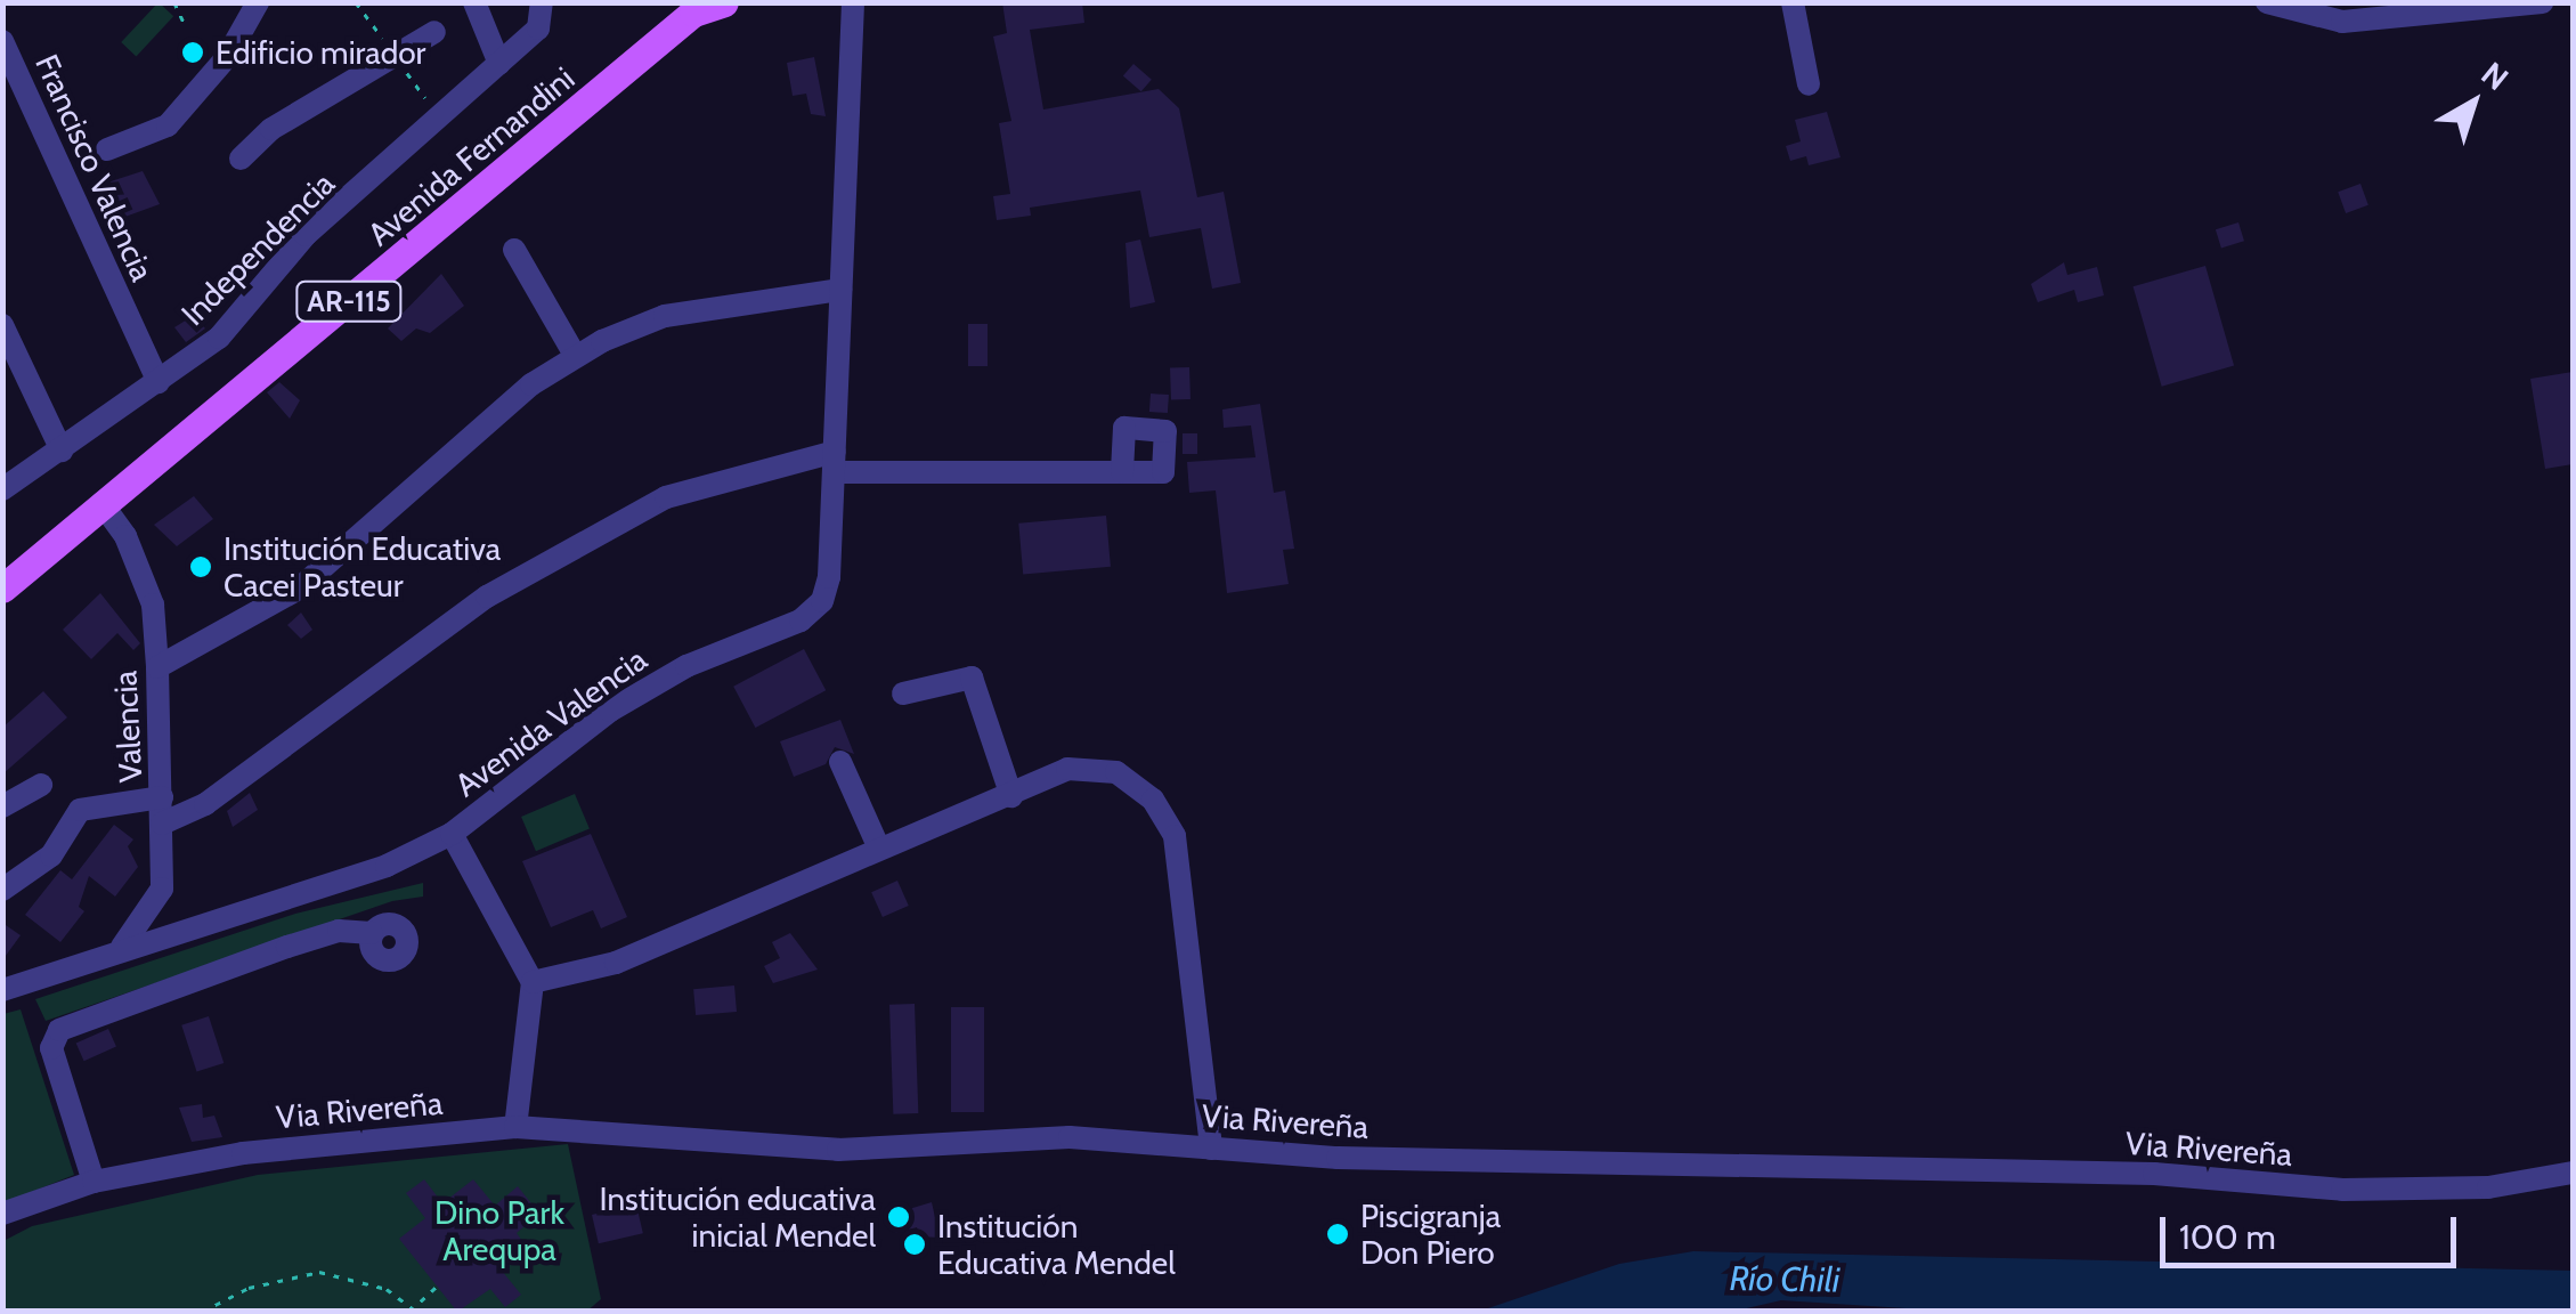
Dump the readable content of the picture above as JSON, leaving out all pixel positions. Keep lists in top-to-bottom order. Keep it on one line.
{"streets":{"main road":["Avenida Fernandini","AR-115"],"street":["Francisco Valencia","Independencia","Avenida Valencia","Valencia","Via Rivereña"]},"crossings":[["Avenida Fernandini","Valencia"],["Francisco Valencia","Independencia"],["Avenida Valencia","Valencia"]],"water":["Río Chili"],"parks":["Dino Park Arequpa"],"places":["Edificio mirador","Institución Educativa Cacei Pasteur","Institución educativa inicial Mendel","Piscigranja Don Piero","Institución Educativa Mendel"],"scale_bar":"100 m","north":"top right"}
